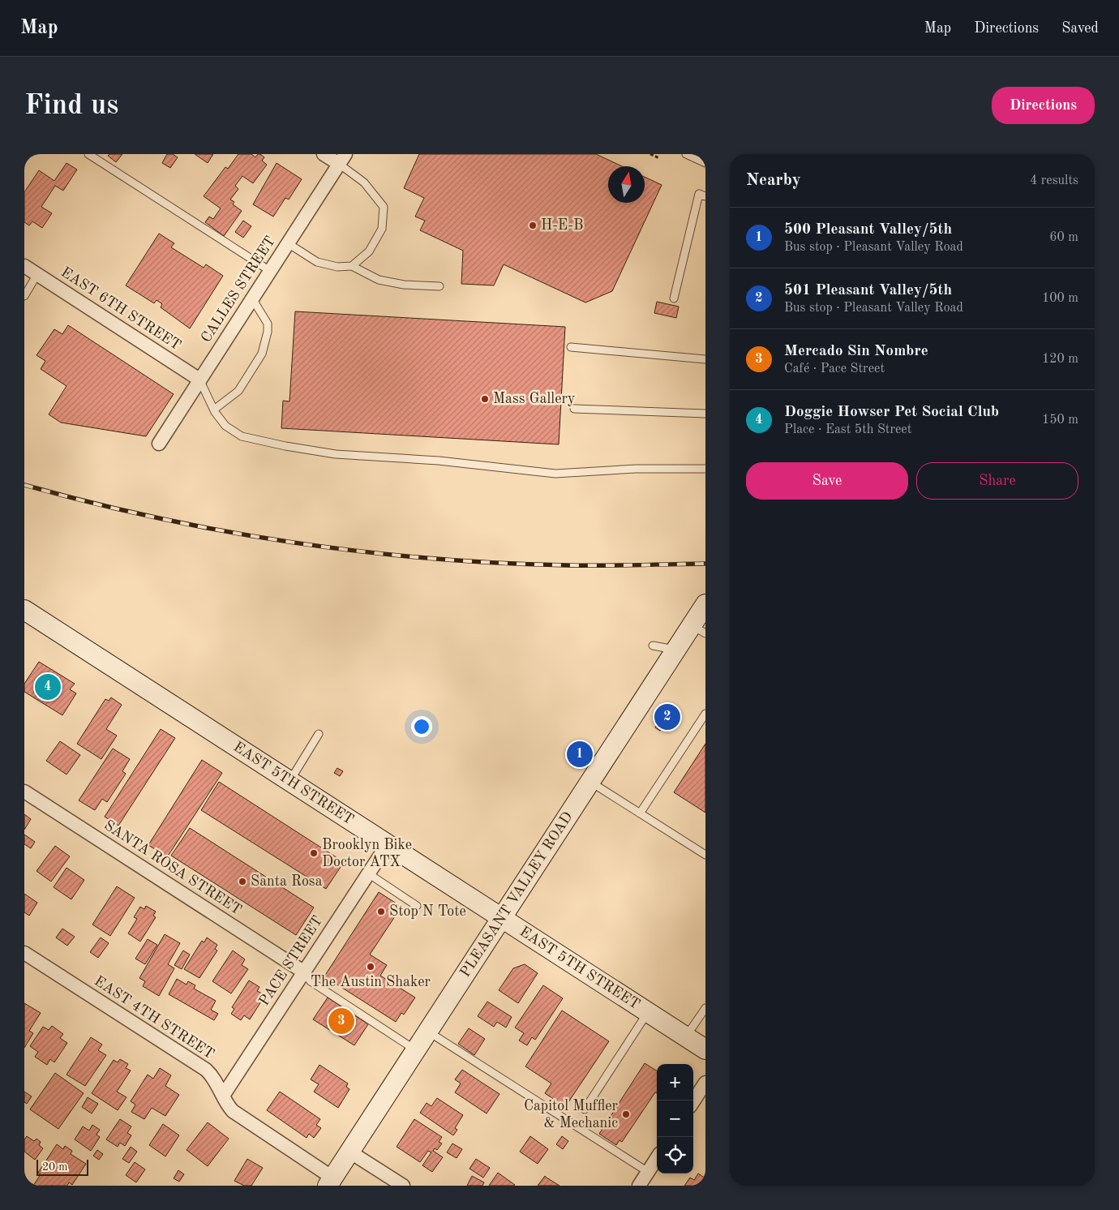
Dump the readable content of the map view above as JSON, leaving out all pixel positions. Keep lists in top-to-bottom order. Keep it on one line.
{"streets":{"street":["CALLES STREET","EAST 6TH STREET","EAST 5TH STREET","SANTA ROSA STREET","PLEASANT VALLEY ROAD","PACE STREET","EAST 4TH STREET"]},"crossings":[["CALLES STREET","EAST 6TH STREET"],["EAST 5TH STREET","PLEASANT VALLEY ROAD"],["EAST 5TH STREET","PACE STREET"],["SANTA ROSA STREET","PACE STREET"],["PLEASANT VALLEY ROAD","EAST 4TH STREET"],["PACE STREET","EAST 4TH STREET"]],"places":["H-E-B","Mass Gallery","Brooklyn Bike Doctor ATX","Santa Rosa","Stop N Tote","The Austin Shaker","Capitol Muffler & Mechanic"],"scale_bar":"20 m","north":"top","page":{"header":"Map","nav":["Map","Directions","Saved"],"buttons":["Directions",["Save","Share"]],"title":"Find us","heading":["Nearby","4 results"],"list":[{"mark":"1","name":"500 Pleasant Valley/5th","note":"Bus stop · Pleasant Valley Road","value":"60 m"},{"mark":"2","name":"501 Pleasant Valley/5th","note":"Bus stop · Pleasant Valley Road","value":"100 m"},{"mark":"3","name":"Mercado Sin Nombre","note":"Café · Pace Street","value":"120 m"},{"mark":"4","name":"Doggie Howser Pet Social Club","note":"Place · East 5th Street","value":"150 m"}],"pins":["4","2","1","3"],"map_buttons":["+","−"],"scale":"20 m"}}
